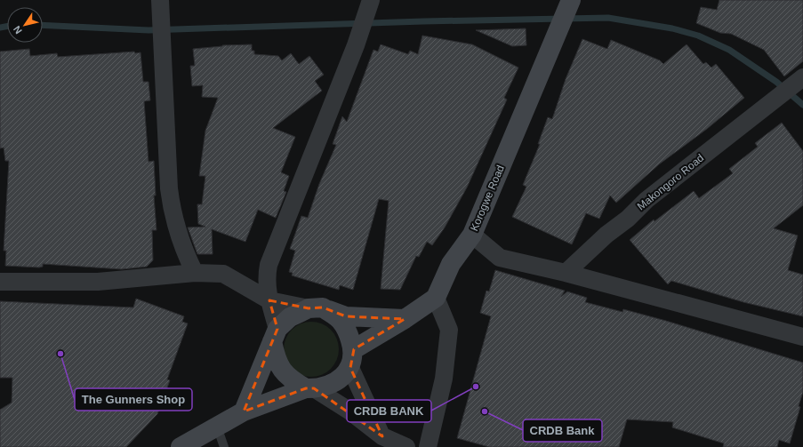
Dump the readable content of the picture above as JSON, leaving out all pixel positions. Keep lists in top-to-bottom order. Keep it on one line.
{"streets":{"main road":["Korogwe Road"],"street":["Makongoro Road"]},"places":["The Gunners Shop","CRDB BANK","CRDB Bank"],"north":"bottom left"}
